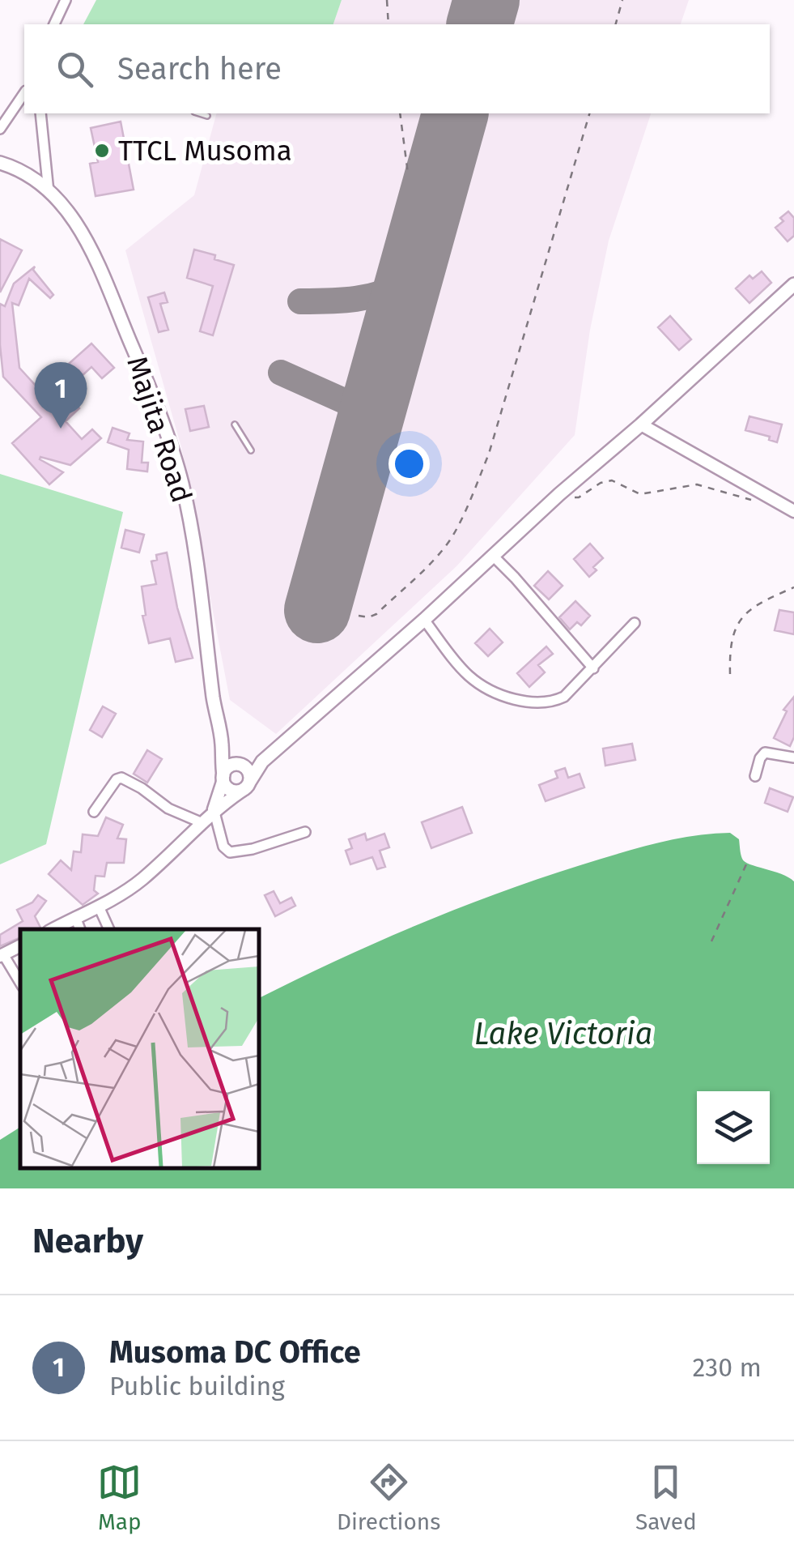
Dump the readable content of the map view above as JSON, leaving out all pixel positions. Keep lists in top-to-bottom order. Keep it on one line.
{"streets":{"main road":["Majita Road"]},"water":["Lake Victoria"],"places":["TTCL Musoma"],"page":{"search":"Search here","pins":"1","heading":"Nearby","list":[{"mark":"1","name":"Musoma DC Office","note":"Public building","value":"230 m"}],"nav":["Map","Directions","Saved"]}}
